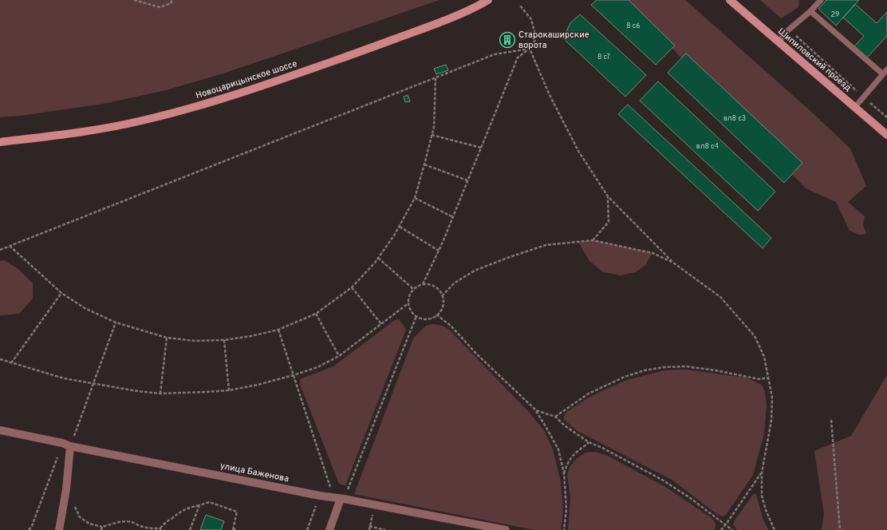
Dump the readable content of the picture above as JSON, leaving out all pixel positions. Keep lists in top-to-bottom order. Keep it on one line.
{"streets":{"main road":["Шипиловский проезд","Новоцарицынское шоссе"],"street":["улица Баженова"]},"places":{"building":["Старокаширские ворота"]},"house_numbers":["29","8 с6","8 с7","вл8 с3","вл8 с4"]}
